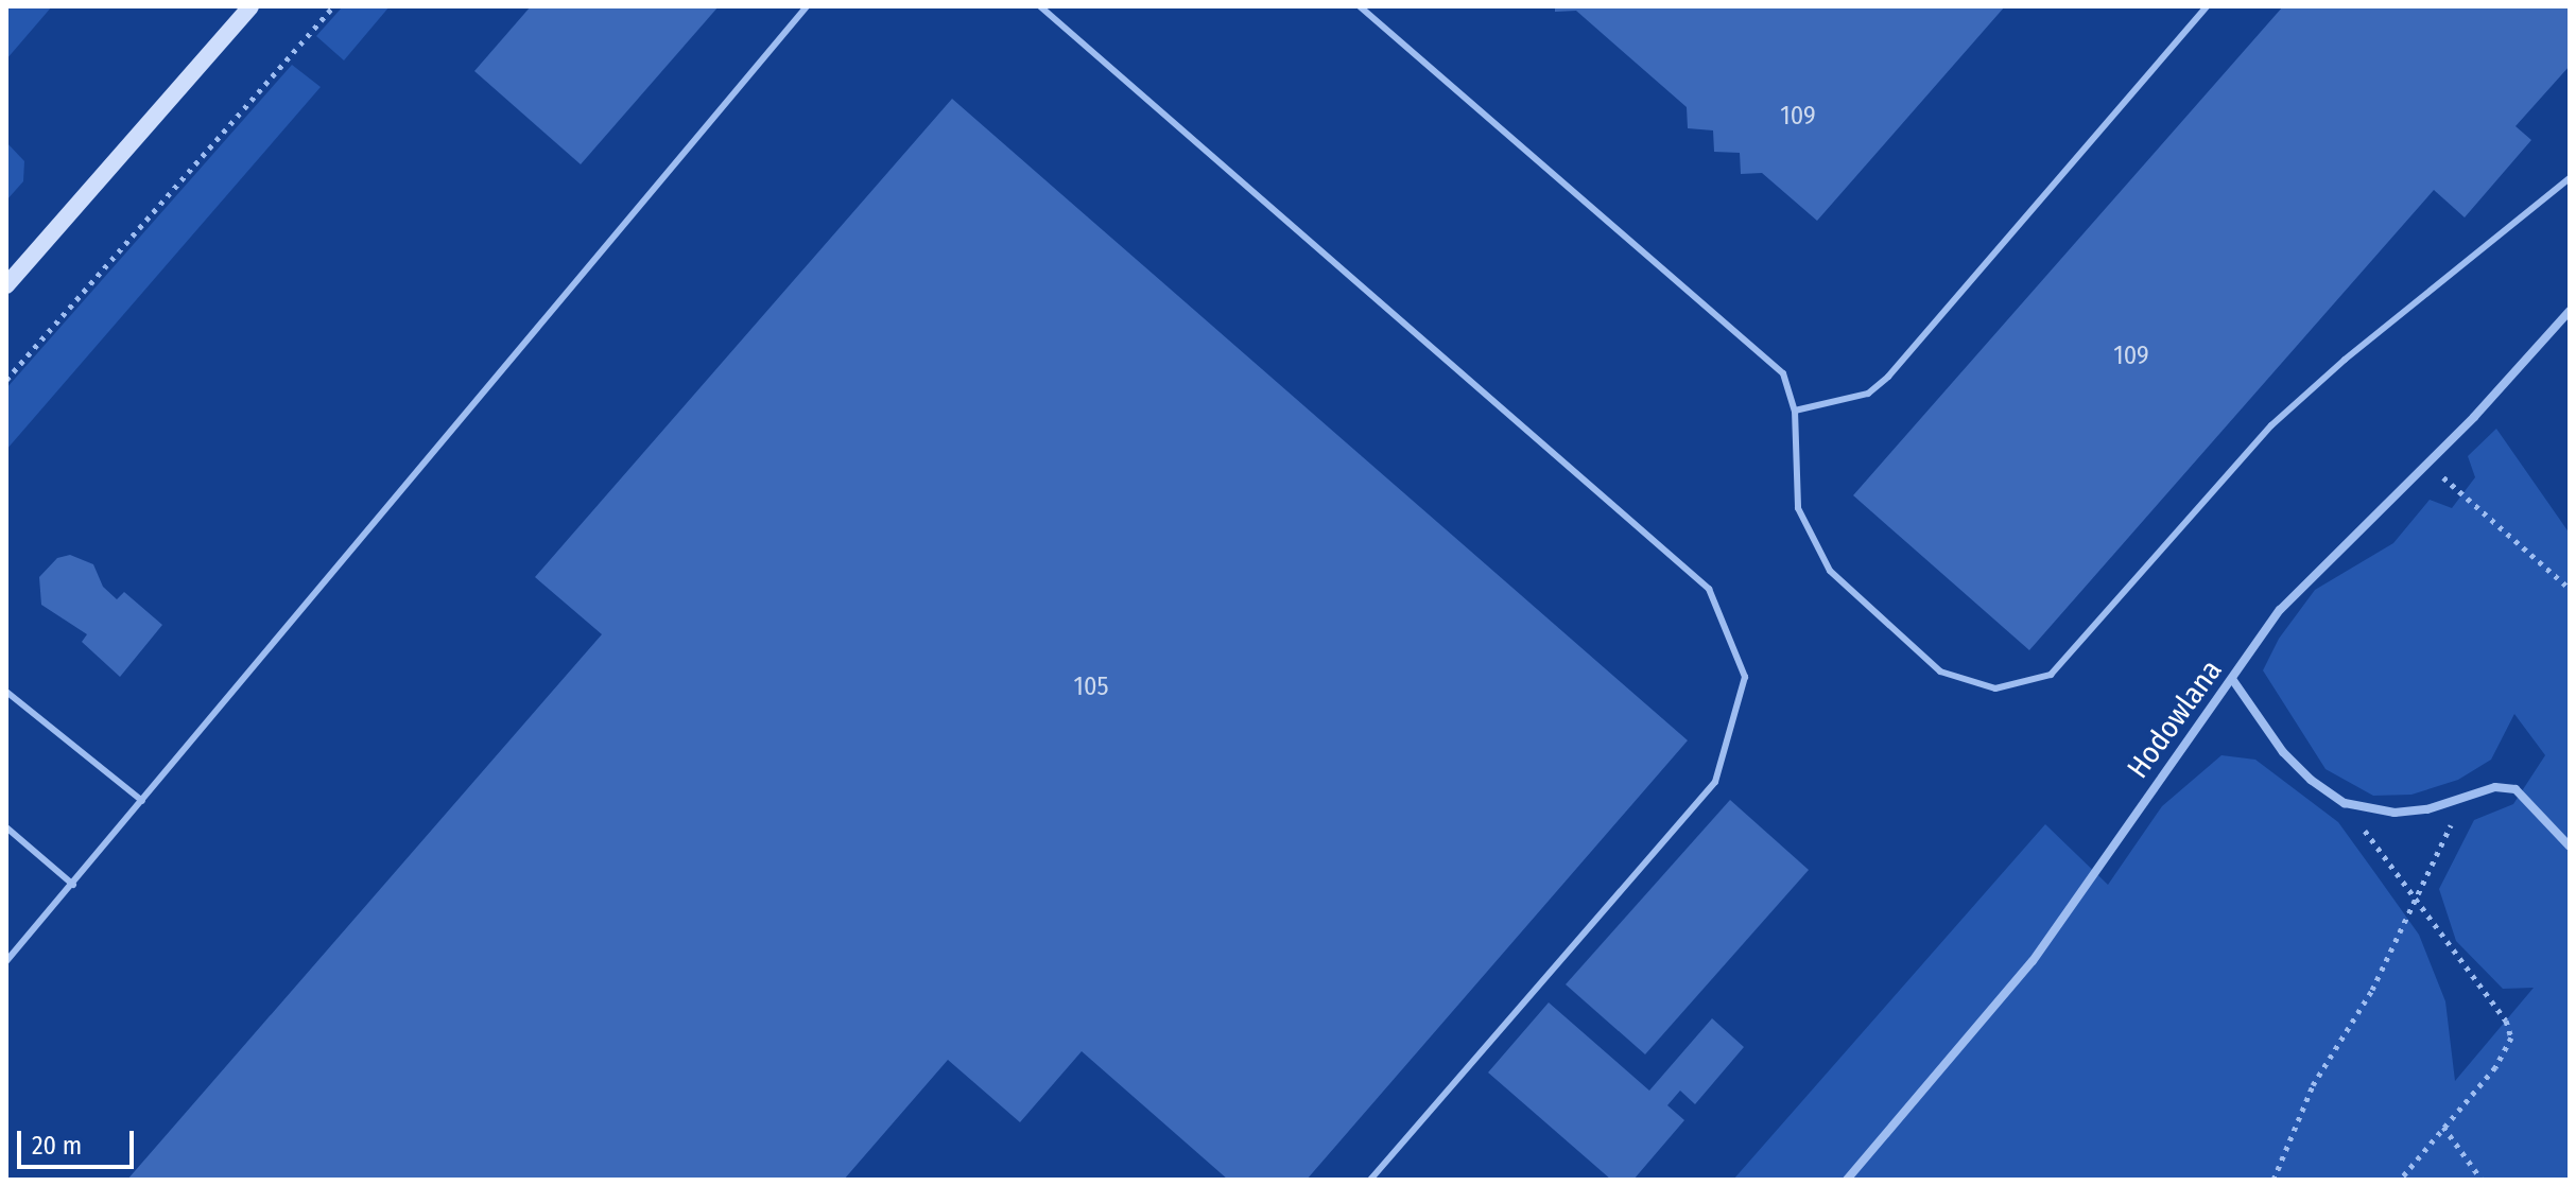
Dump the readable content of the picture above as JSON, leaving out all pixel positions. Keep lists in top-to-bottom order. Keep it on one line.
{"streets":{"street":["Hodowlana"]},"house_numbers":["109","109","105"],"scale_bar":"20 m"}
